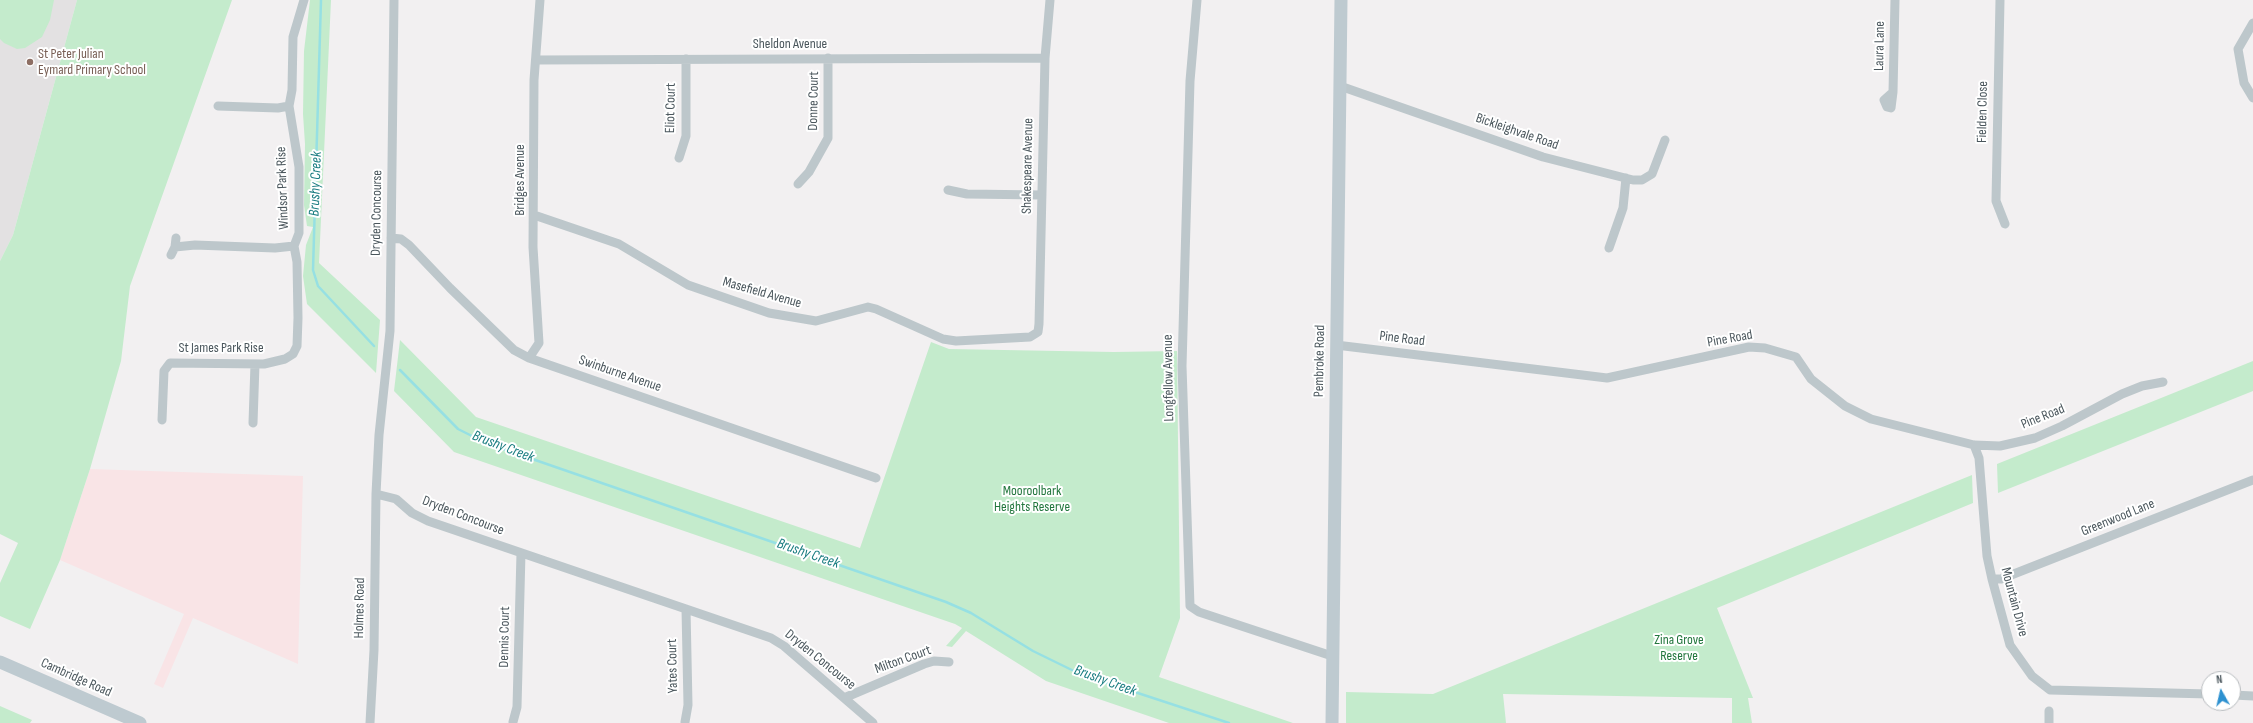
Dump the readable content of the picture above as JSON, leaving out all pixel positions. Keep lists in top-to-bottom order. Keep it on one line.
{"streets":{"street":["Sheldon Avenue","Laura Lane","Donne Court","Eliot Court","Fielden Close","Bickleighvale Road","Shakespeare Avenue","Bridges Avenue","Windsor Park Rise","Dryden Concourse","Masefield Avenue","Pine Road","St James Park Rise","Pembroke Road","Swinburne Avenue","Longfellow Avenue","Greenwood Lane","Mountain Drive","Holmes Road","Dennis Court","Milton Court","Yates Court","Cambridge Road"]},"crossings":[["Sheldon Avenue","Donne Court"],["Sheldon Avenue","Eliot Court"],["Sheldon Avenue","Shakespeare Avenue"],["Sheldon Avenue","Bridges Avenue"],["Bickleighvale Road","Pembroke Road"],["Shakespeare Avenue","Masefield Avenue"],["Bridges Avenue","Masefield Avenue"],["Bridges Avenue","Swinburne Avenue"],["Windsor Park Rise","St James Park Rise"],["Dryden Concourse","Swinburne Avenue"],["Dryden Concourse","Holmes Road"],["Dryden Concourse","Dennis Court"],["Dryden Concourse","Milton Court"],["Dryden Concourse","Yates Court"],["Pine Road","Pembroke Road"],["Pine Road","Mountain Drive"],["Pembroke Road","Longfellow Avenue"],["Greenwood Lane","Mountain Drive"]],"water":["Brushy Creek"],"parks":["Mooroolbark Heights Reserve","Zina Grove Reserve"],"places":["St Peter Julian Eymard Primary School"],"north":"top"}
